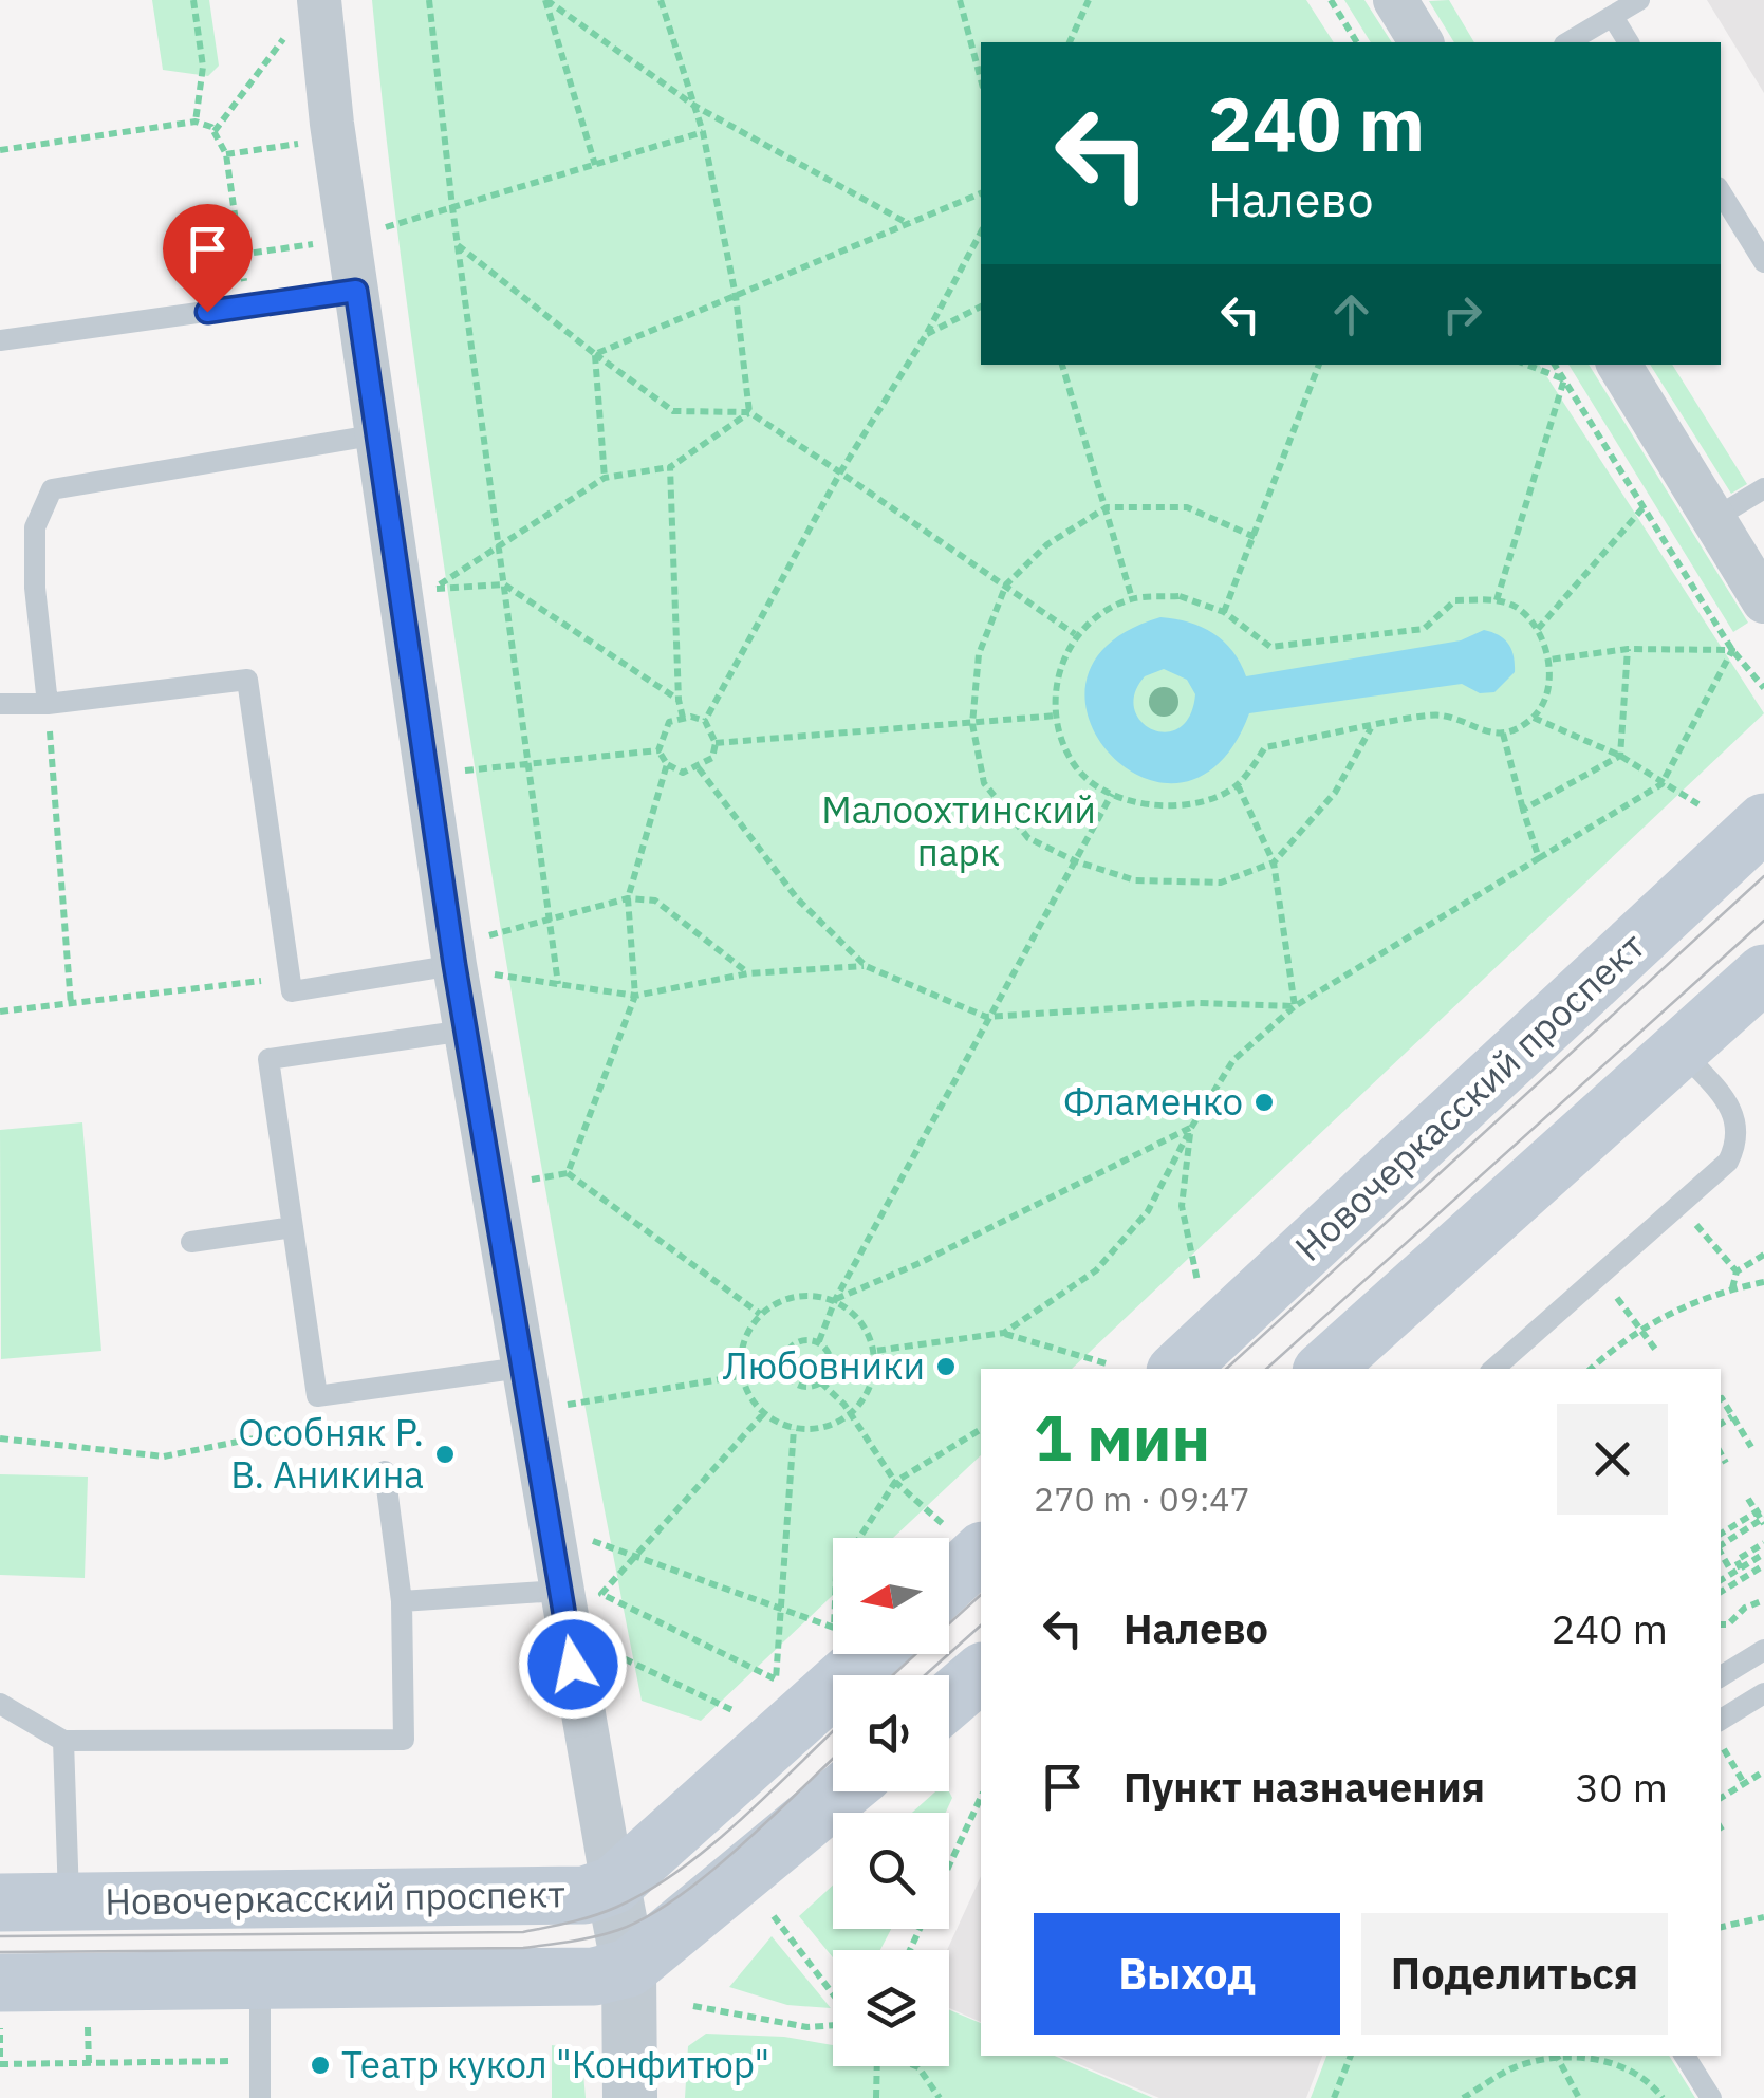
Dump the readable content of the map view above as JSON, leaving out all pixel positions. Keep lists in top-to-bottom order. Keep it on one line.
{"streets":{"main road":["Новочеркасский проспект"]},"parks":["Малоохтинский парк"],"places":["Фламенко","Любовники","Особняк Р. В. Аникина","Театр кукол \"Конфитюр\""],"north":"left","page":{"turn":["240 m","Налево"],"heading":["1 мин","270 m · 09:47"],"list":[{"name":"Налево","value":"240 m"},{"name":"Пункт назначения","value":"30 m"}],"buttons":["Выход","Поделиться"]}}
